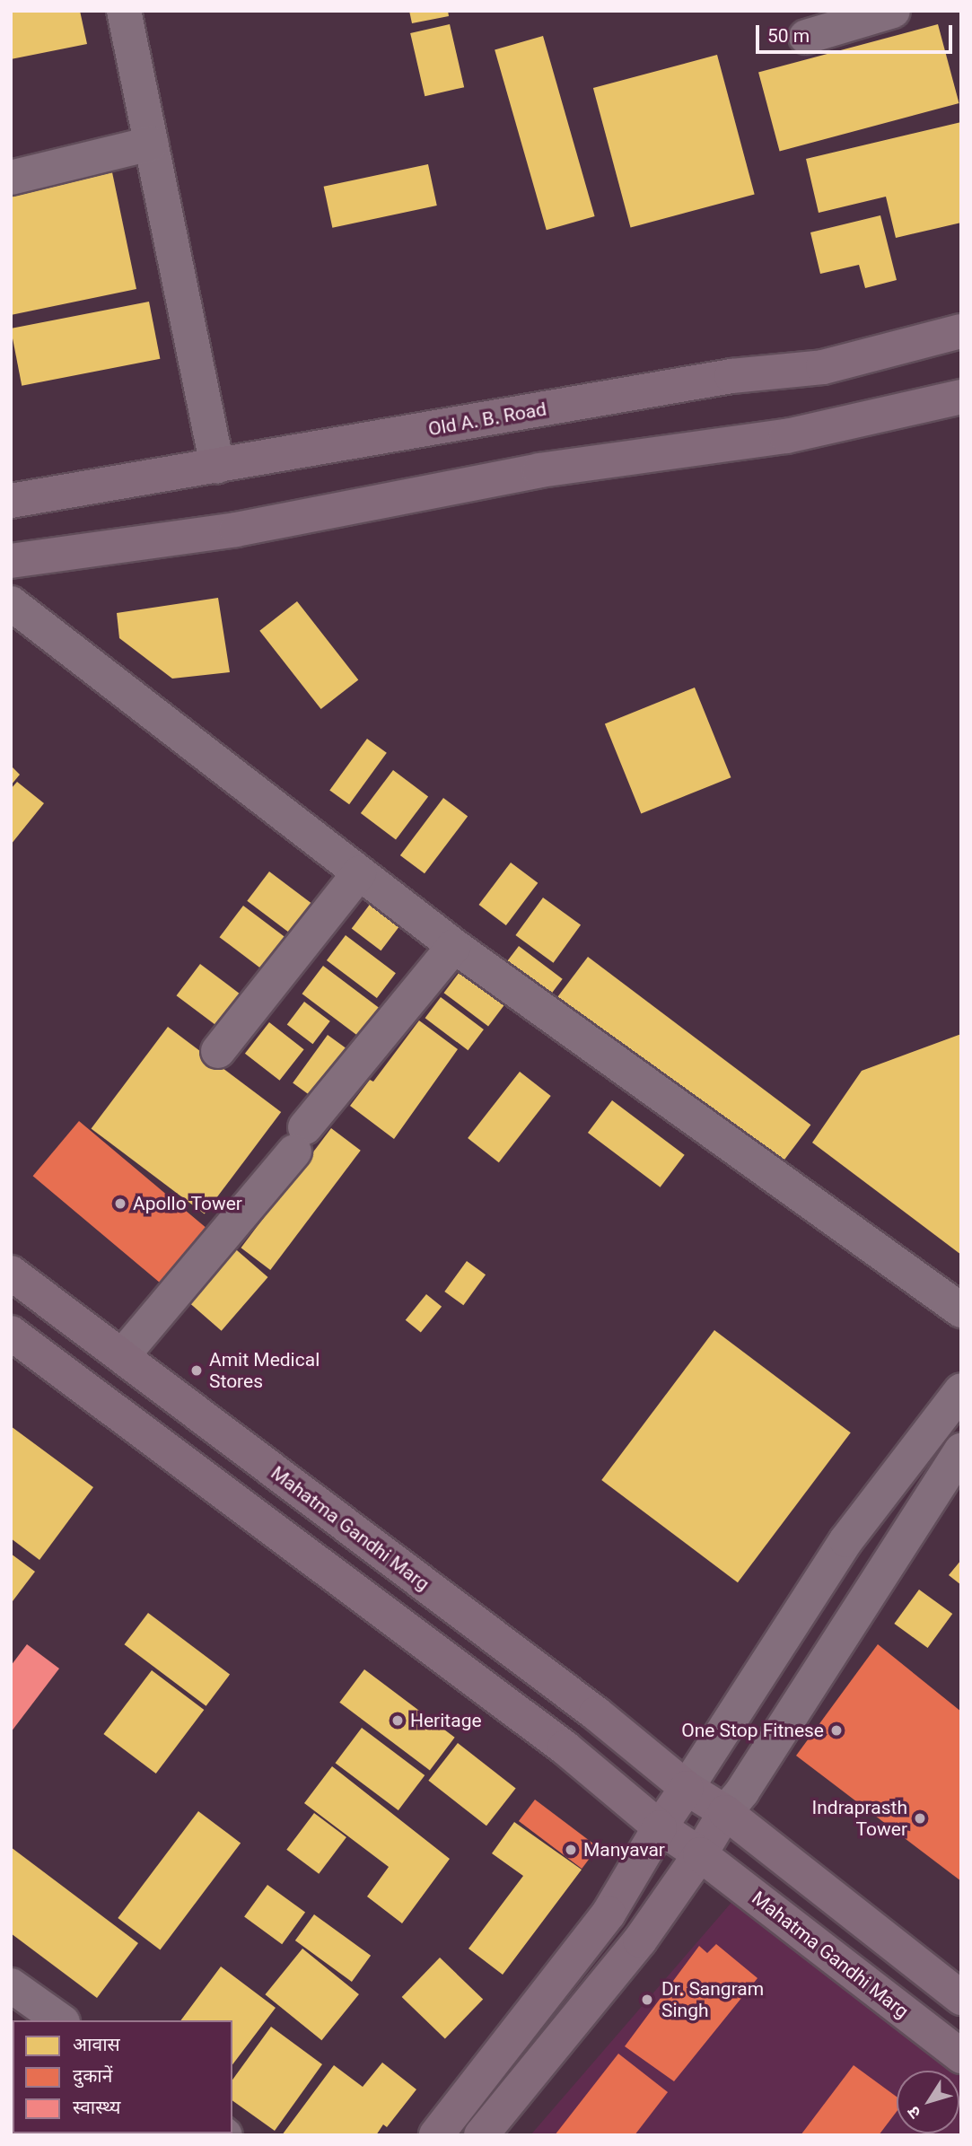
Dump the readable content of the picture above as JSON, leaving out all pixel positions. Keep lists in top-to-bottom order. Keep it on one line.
{"streets":{"main road":["Old A. B. Road","Mahatma Gandhi Marg"]},"places":["Apollo Tower","Amit Medical Stores","Heritage","One Stop Fitnese","Indraprasth Tower","Manyavar","Dr. Sangram Singh"],"legend":["आवास","दुकानें","स्वास्थ्य"],"scale_bar":"50 m","north":"bottom left"}
